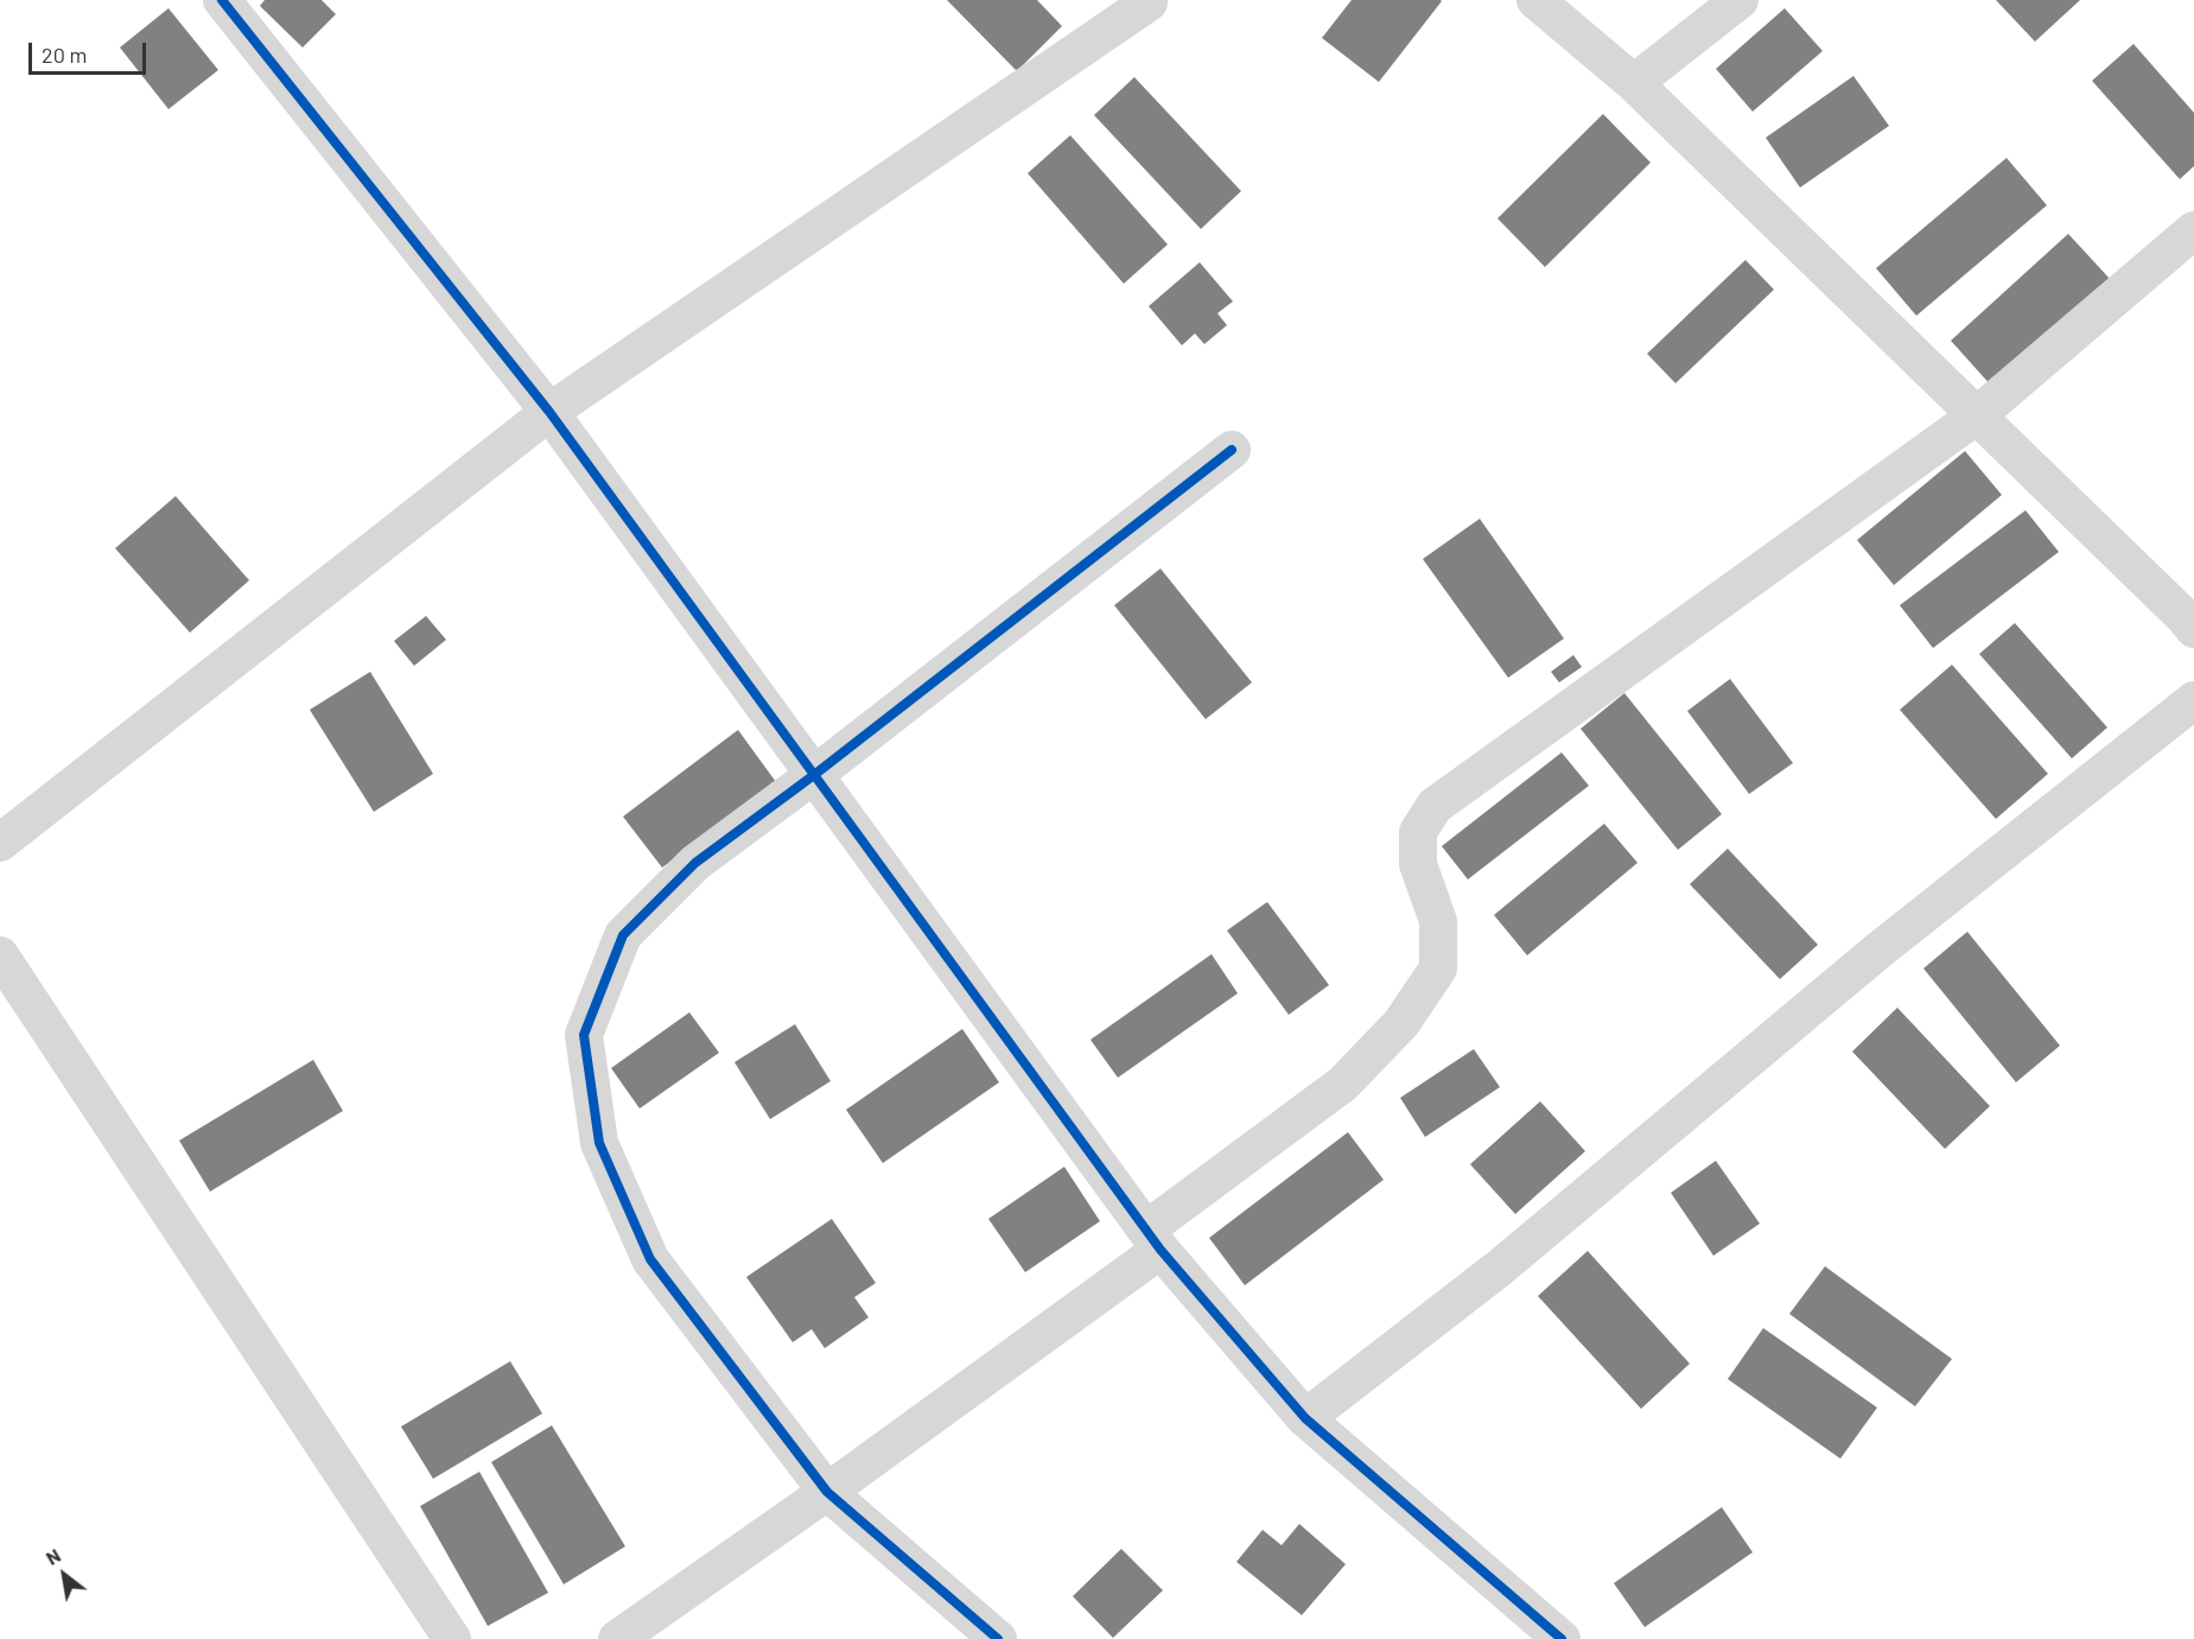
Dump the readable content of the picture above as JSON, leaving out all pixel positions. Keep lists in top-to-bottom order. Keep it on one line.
{"scale_bar":"20 m","north":"top left"}
